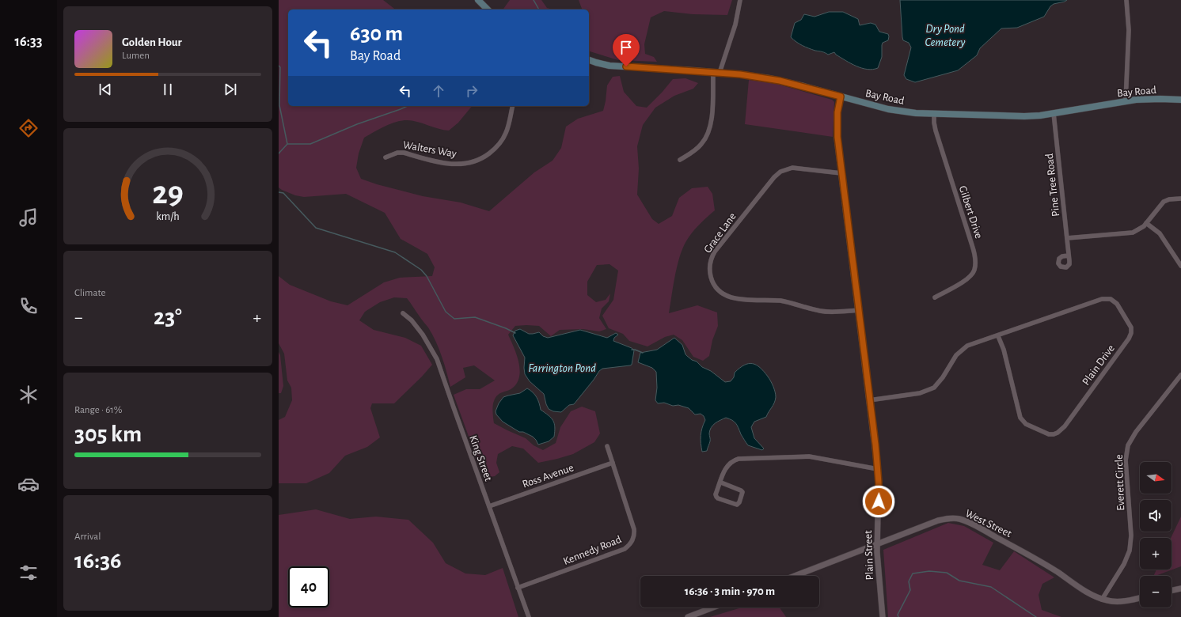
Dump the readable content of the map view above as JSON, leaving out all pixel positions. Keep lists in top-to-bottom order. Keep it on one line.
{"streets":{"main road":["Bay Road"],"street":["Walters Way","Pine Tree Road","Gilbert Drive","Grace Lane","Plain Drive","King Street","Ross Avenue","Everett Circle","West Street","Kennedy Road","Plain Street"]},"crossings":[["Bay Road","Pine Tree Road"],["Bay Road","Gilbert Drive"],["Bay Road","Plain Street"],["Grace Lane","Plain Street"],["Plain Drive","Plain Street"],["King Street","Ross Avenue"],["King Street","Kennedy Road"],["Ross Avenue","Kennedy Road"],["Everett Circle","West Street"],["West Street","Plain Street"]],"water":["Dry Pond Cemetery","Farrington Pond"],"north":"right","page":{"tabs":"16:33","turn":["630 m","Bay Road"],"song":["Golden Hour","Lumen"],"tile":["Climate",["Range · 61%","305 km"],["Arrival","16:36"]],"heat":["−","23°","+"],"map_buttons":["+","−"],"limit":"40","trip":"16:36 · 3 min · 970 m","gauge":["29","km/h"]}}
